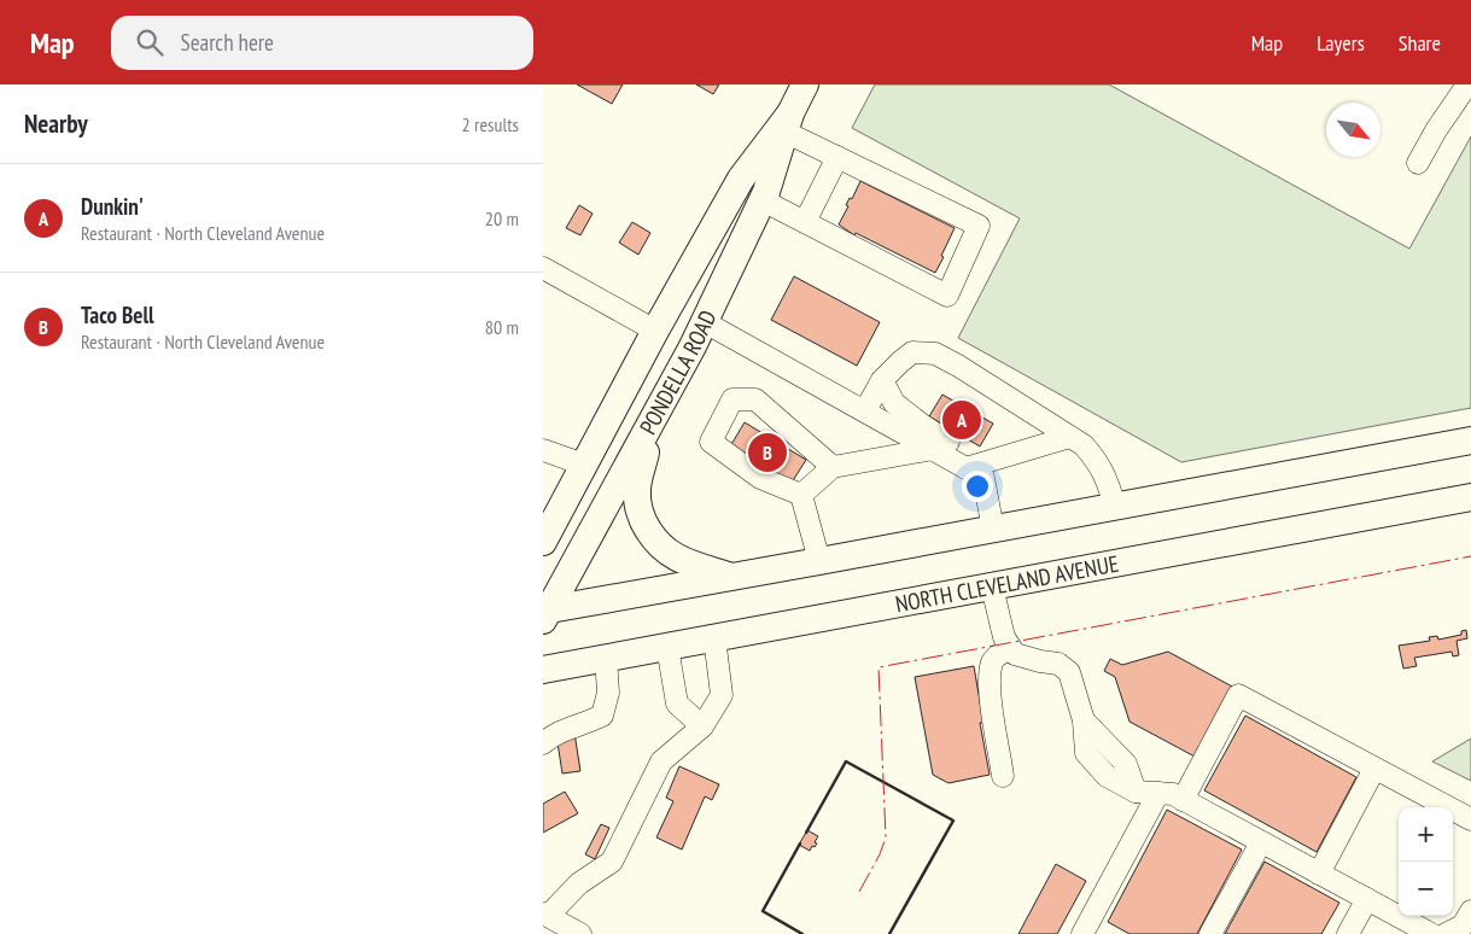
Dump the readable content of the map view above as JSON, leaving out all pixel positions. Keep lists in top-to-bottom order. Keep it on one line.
{"streets":{"main road":["PONDELLA ROAD","NORTH CLEVELAND AVENUE"]},"north":"bottom right","page":{"header":"Map","search":"Search here","nav":["Map","Layers","Share"],"heading":["Nearby","2 results"],"list":[{"mark":"A","name":"Dunkin'","note":"Restaurant · North Cleveland Avenue","value":"20 m"},{"mark":"B","name":"Taco Bell","note":"Restaurant · North Cleveland Avenue","value":"80 m"}],"pins":["A","B"],"map_buttons":["+","−"]}}
